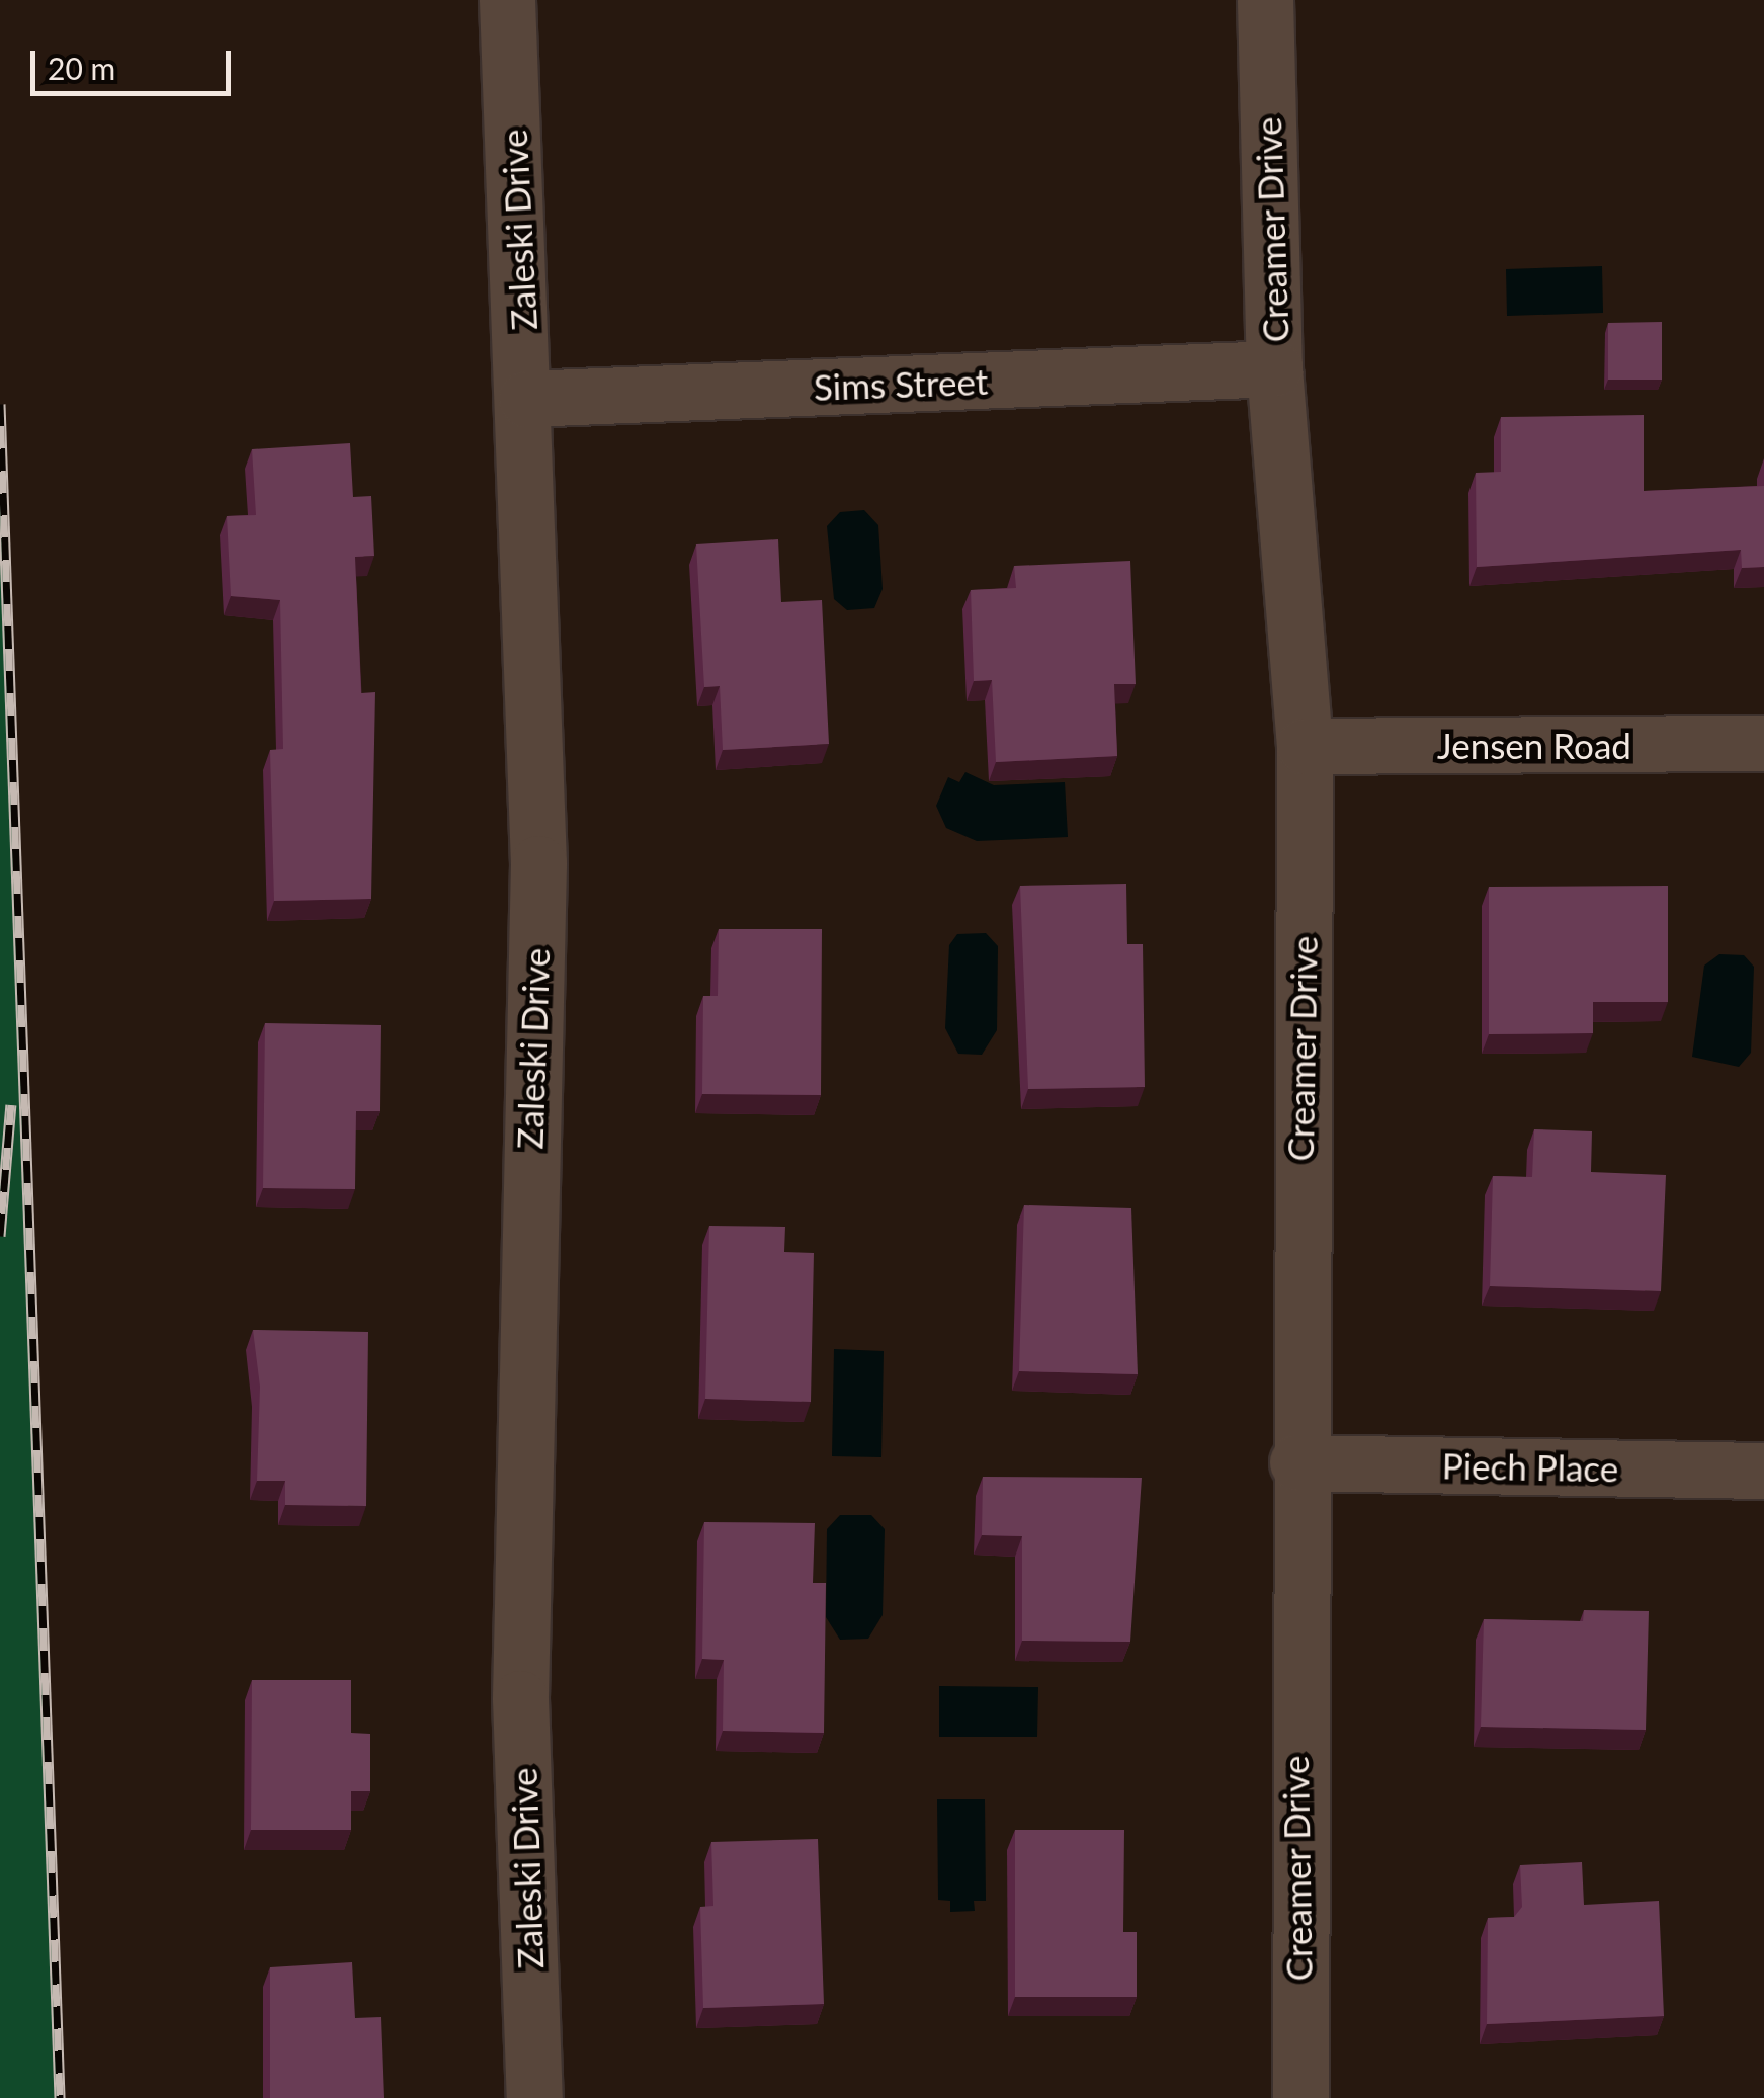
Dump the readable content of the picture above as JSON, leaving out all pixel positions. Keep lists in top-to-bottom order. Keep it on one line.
{"streets":{"street":["Zaleski Drive","Creamer Drive","Sims Street","Jensen Road","Piech Place"]},"crossings":[["Zaleski Drive","Sims Street"],["Creamer Drive","Sims Street"],["Creamer Drive","Jensen Road"],["Creamer Drive","Piech Place"]],"scale_bar":"20 m"}
